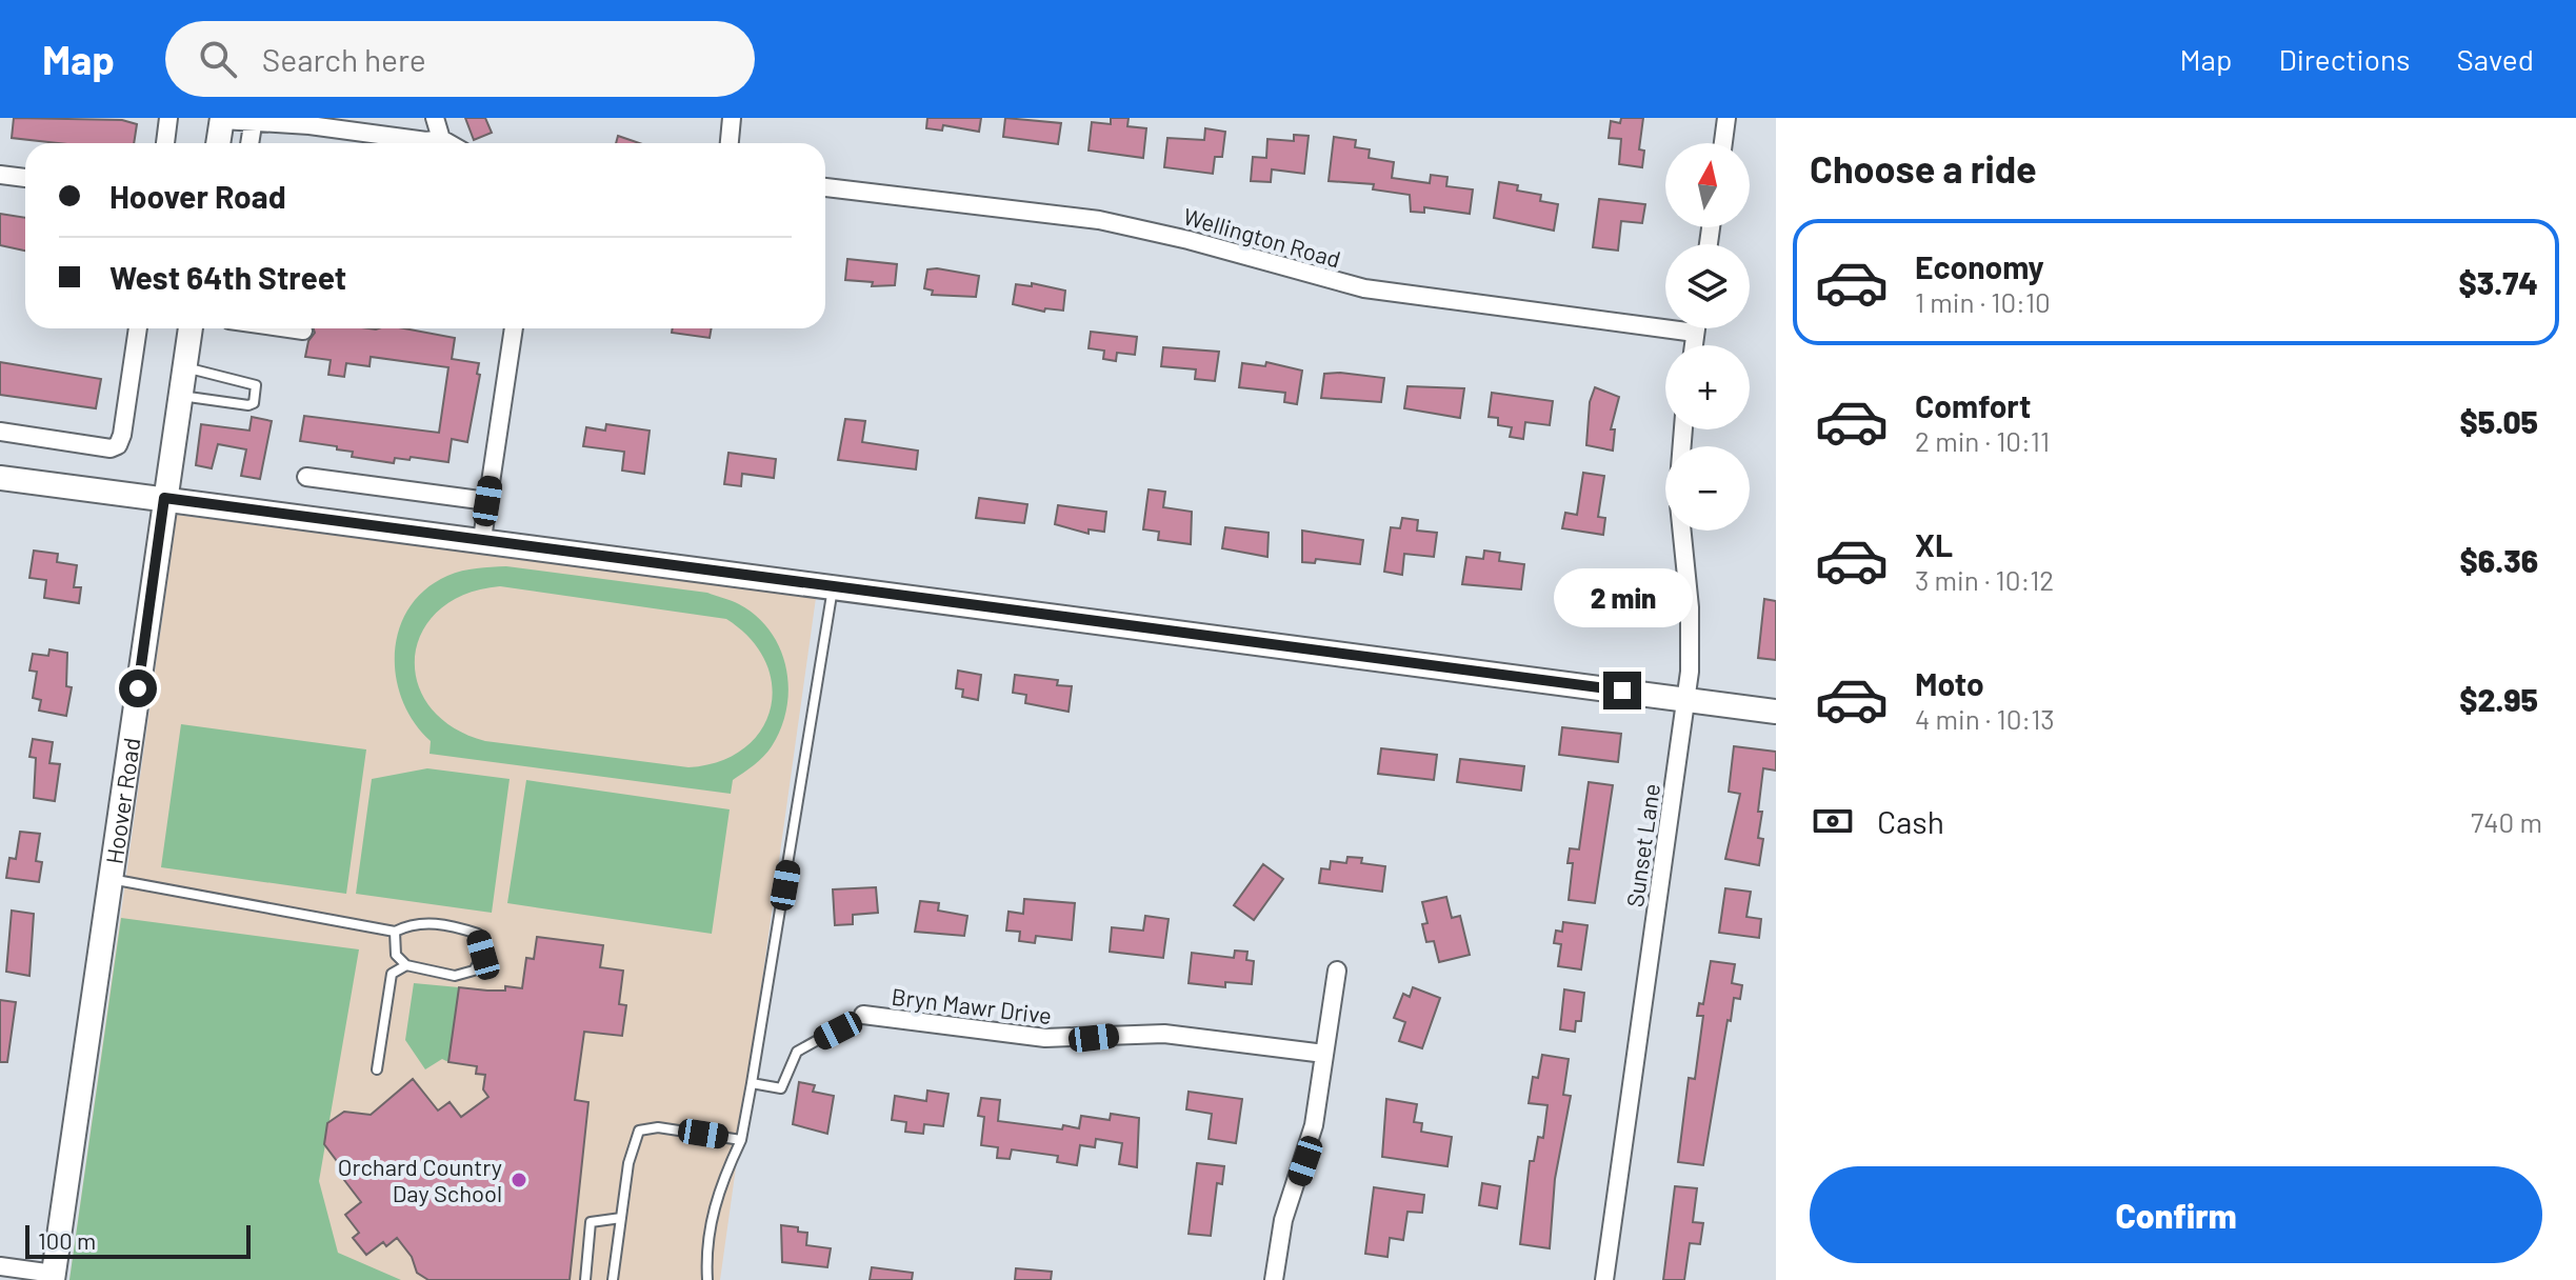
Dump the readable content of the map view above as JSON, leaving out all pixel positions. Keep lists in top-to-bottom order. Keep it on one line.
{"streets":{"street":["Wellington Road","Hoover Road","Sunset Lane","Bryn Mawr Drive"]},"places":["Orchard Country Day School"],"scale_bar":"100 m","north":"top","page":{"header":"Map","search":"Search here","nav":["Map","Directions","Saved"],"heading":"Choose a ride","map_buttons":["+","−"],"banner":["Hoover Road","West 64th Street"],"list":[{"name":"Economy","note":"1 min · 10:10","value":"$3.74"},{"name":"Comfort","note":"2 min · 10:11","value":"$5.05"},{"name":"XL","note":"3 min · 10:12","value":"$6.36"},{"name":"Moto","note":"4 min · 10:13","value":"$2.95"}],"bubble":"2 min","pay":["Cash","740 m"],"buttons":"Confirm","scale":"100 m"}}
